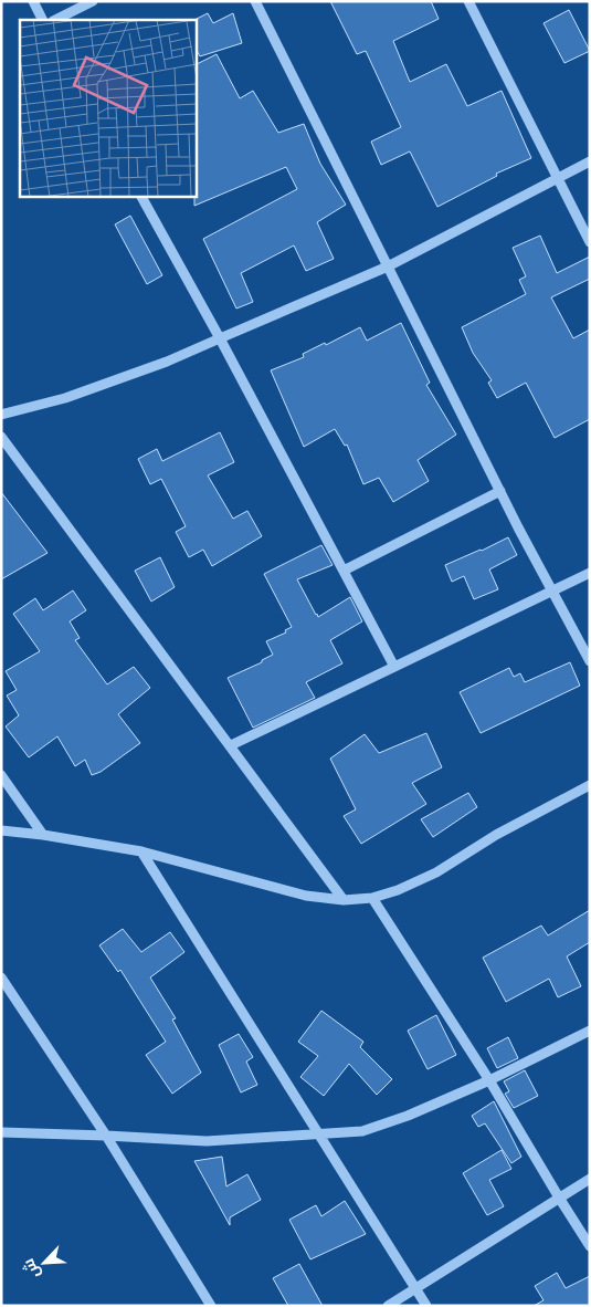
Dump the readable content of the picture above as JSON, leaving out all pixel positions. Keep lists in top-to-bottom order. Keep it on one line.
{"north":"bottom left"}
